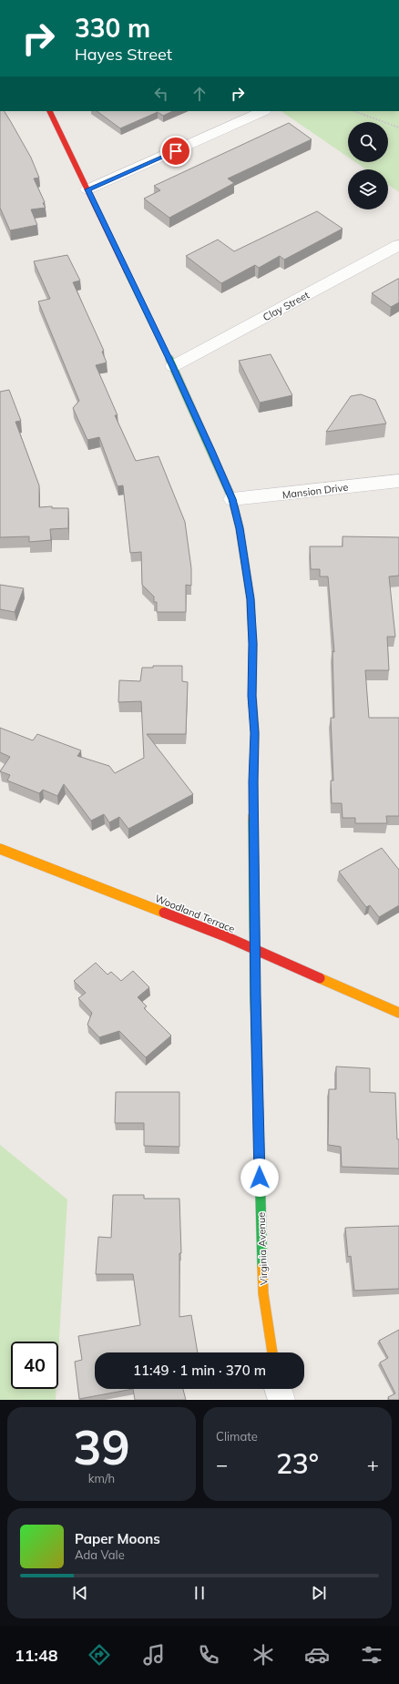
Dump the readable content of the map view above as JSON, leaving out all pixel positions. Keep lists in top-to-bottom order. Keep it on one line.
{"streets":{"street":["Clay Street","Mansion Drive","Woodland Terrace","Virginia Avenue"]},"crossings":[["Clay Street","Virginia Avenue"],["Mansion Drive","Virginia Avenue"],["Woodland Terrace","Virginia Avenue"]],"page":{"turn":["330 m","Hayes Street"],"limit":"40","trip":"11:49 · 1 min · 370 m","tile":[["39","km/h"],"Climate"],"heat":["−","23°","+"],"song":["Paper Moons","Ada Vale"],"tabs":"11:48"}}
